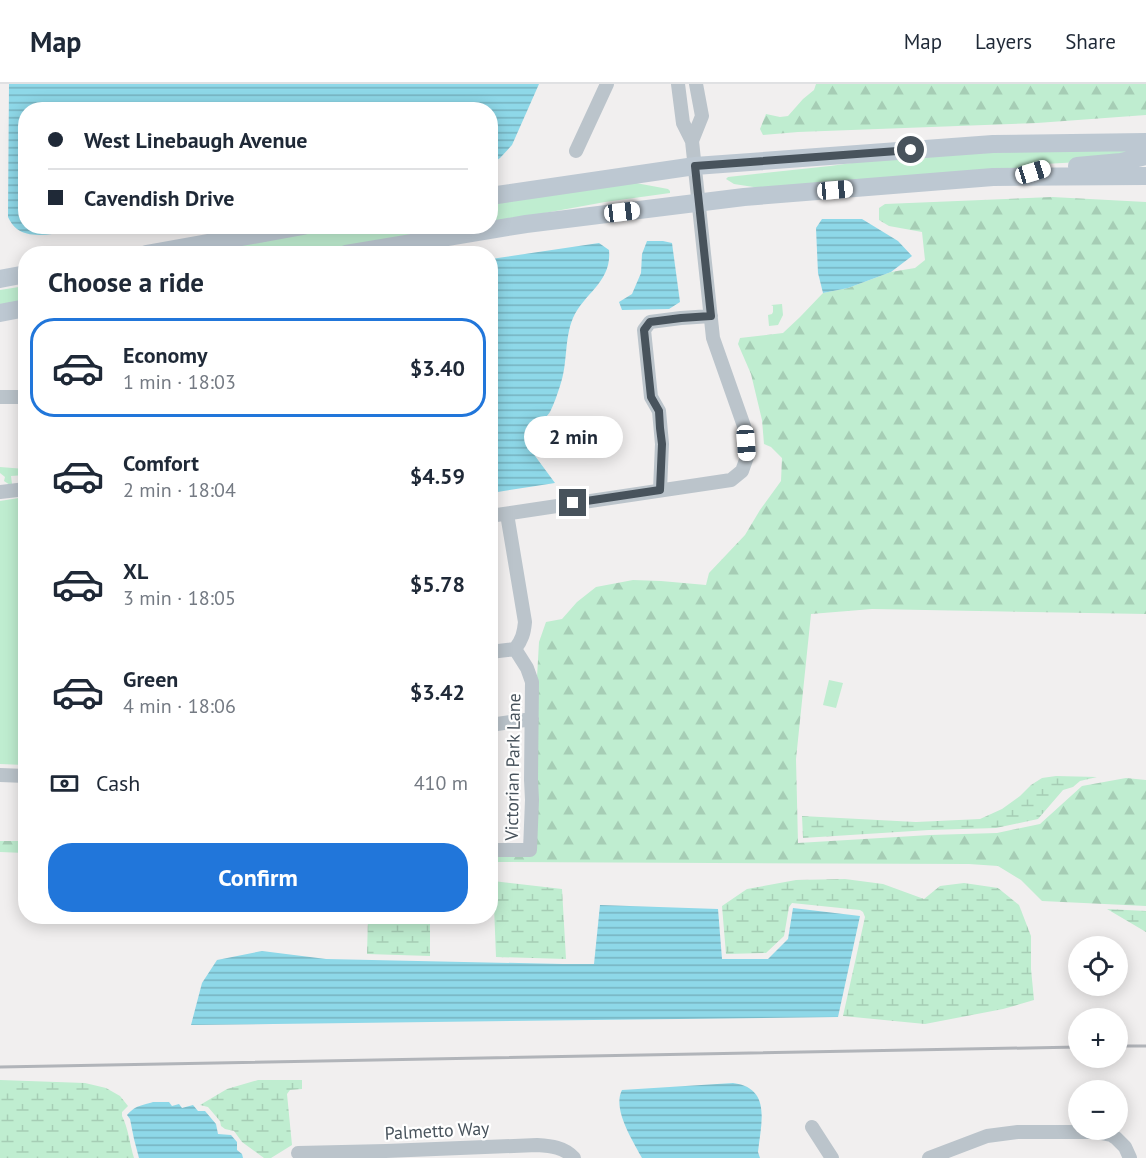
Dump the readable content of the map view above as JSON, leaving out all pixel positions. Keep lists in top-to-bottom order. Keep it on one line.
{"streets":{"street":["Victorian Park Lane","Palmetto Way"]},"page":{"header":"Map","nav":["Map","Layers","Share"],"banner":["West Linebaugh Avenue","Cavendish Drive"],"heading":"Choose a ride","list":[{"name":"Economy","note":"1 min · 18:03","value":"$3.40"},{"name":"Comfort","note":"2 min · 18:04","value":"$4.59"},{"name":"XL","note":"3 min · 18:05","value":"$5.78"},{"name":"Green","note":"4 min · 18:06","value":"$3.42"}],"bubble":"2 min","pay":["Cash","410 m"],"buttons":"Confirm","map_buttons":["+","−"]}}
